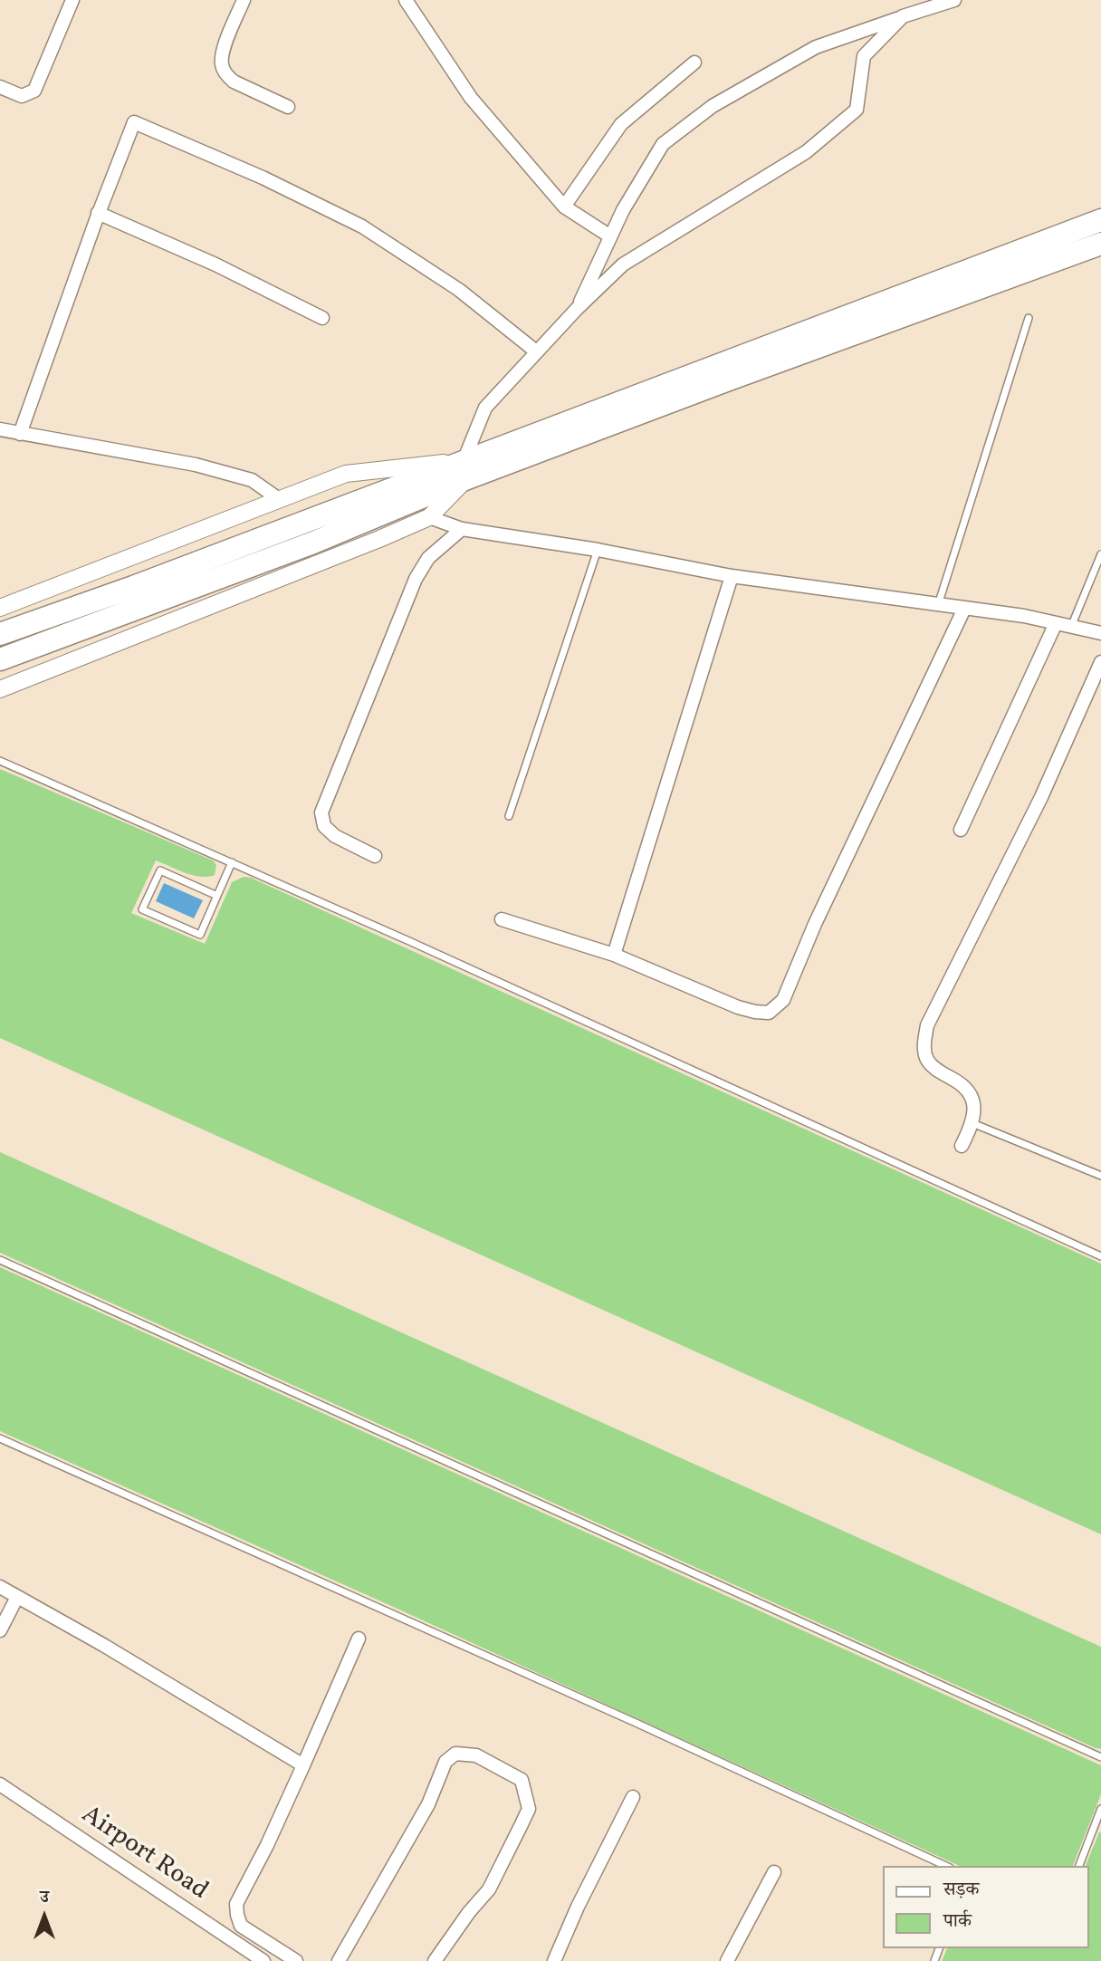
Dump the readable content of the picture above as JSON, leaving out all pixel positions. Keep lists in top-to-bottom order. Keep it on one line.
{"streets":{"street":["Airport Road"]},"legend":["सड़क","पार्क"],"north":"top"}
